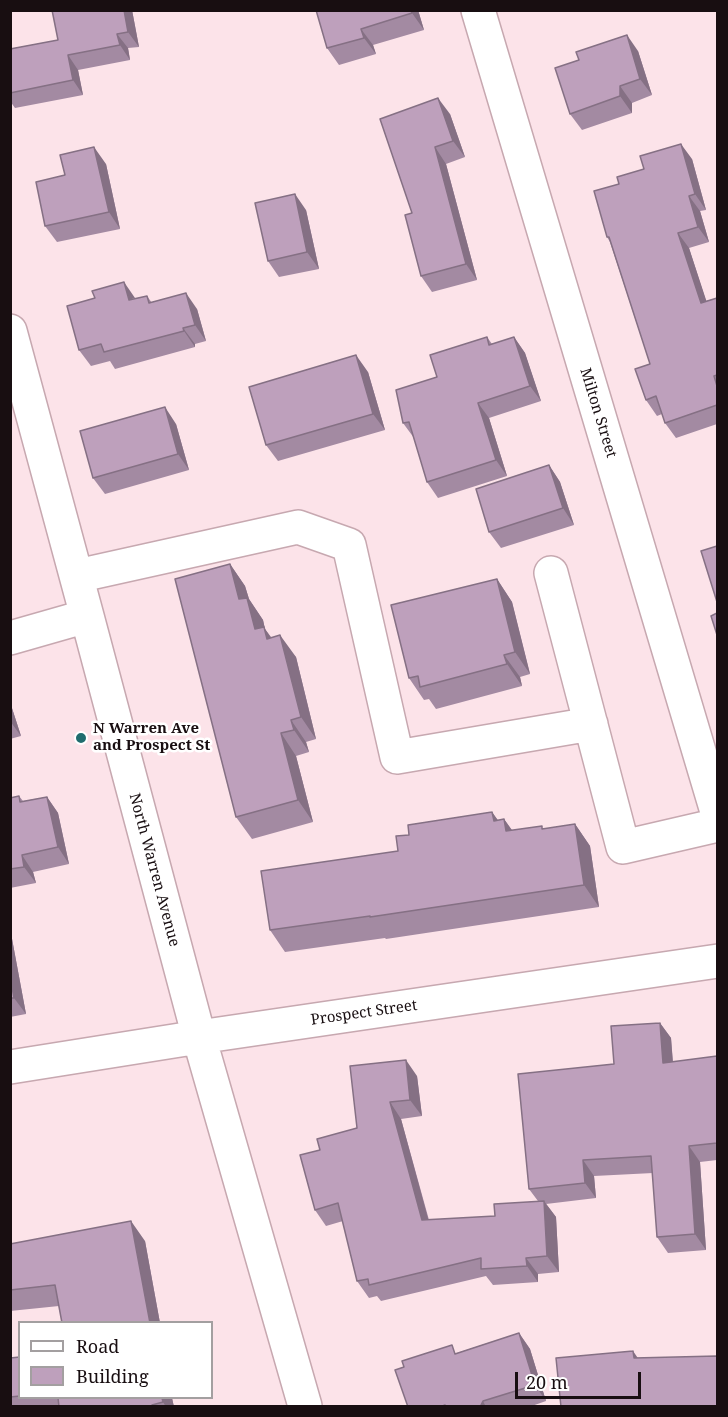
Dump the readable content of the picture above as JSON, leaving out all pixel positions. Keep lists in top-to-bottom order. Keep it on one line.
{"streets":{"street":["Milton Street","North Warren Avenue","Prospect Street"]},"crossings":[["North Warren Avenue","Prospect Street"]],"places":["N Warren Ave and Prospect St"],"legend":["Road","Building"],"scale_bar":"20 m"}
